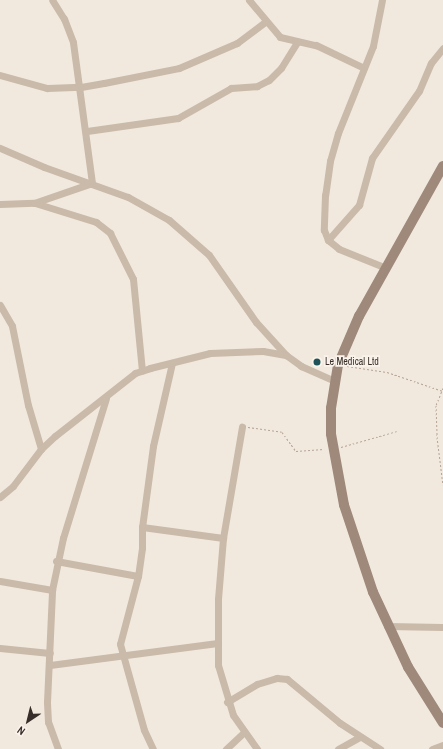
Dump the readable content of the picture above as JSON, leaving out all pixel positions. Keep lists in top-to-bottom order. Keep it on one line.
{"places":["Le Medical Ltd"],"north":"bottom left"}
